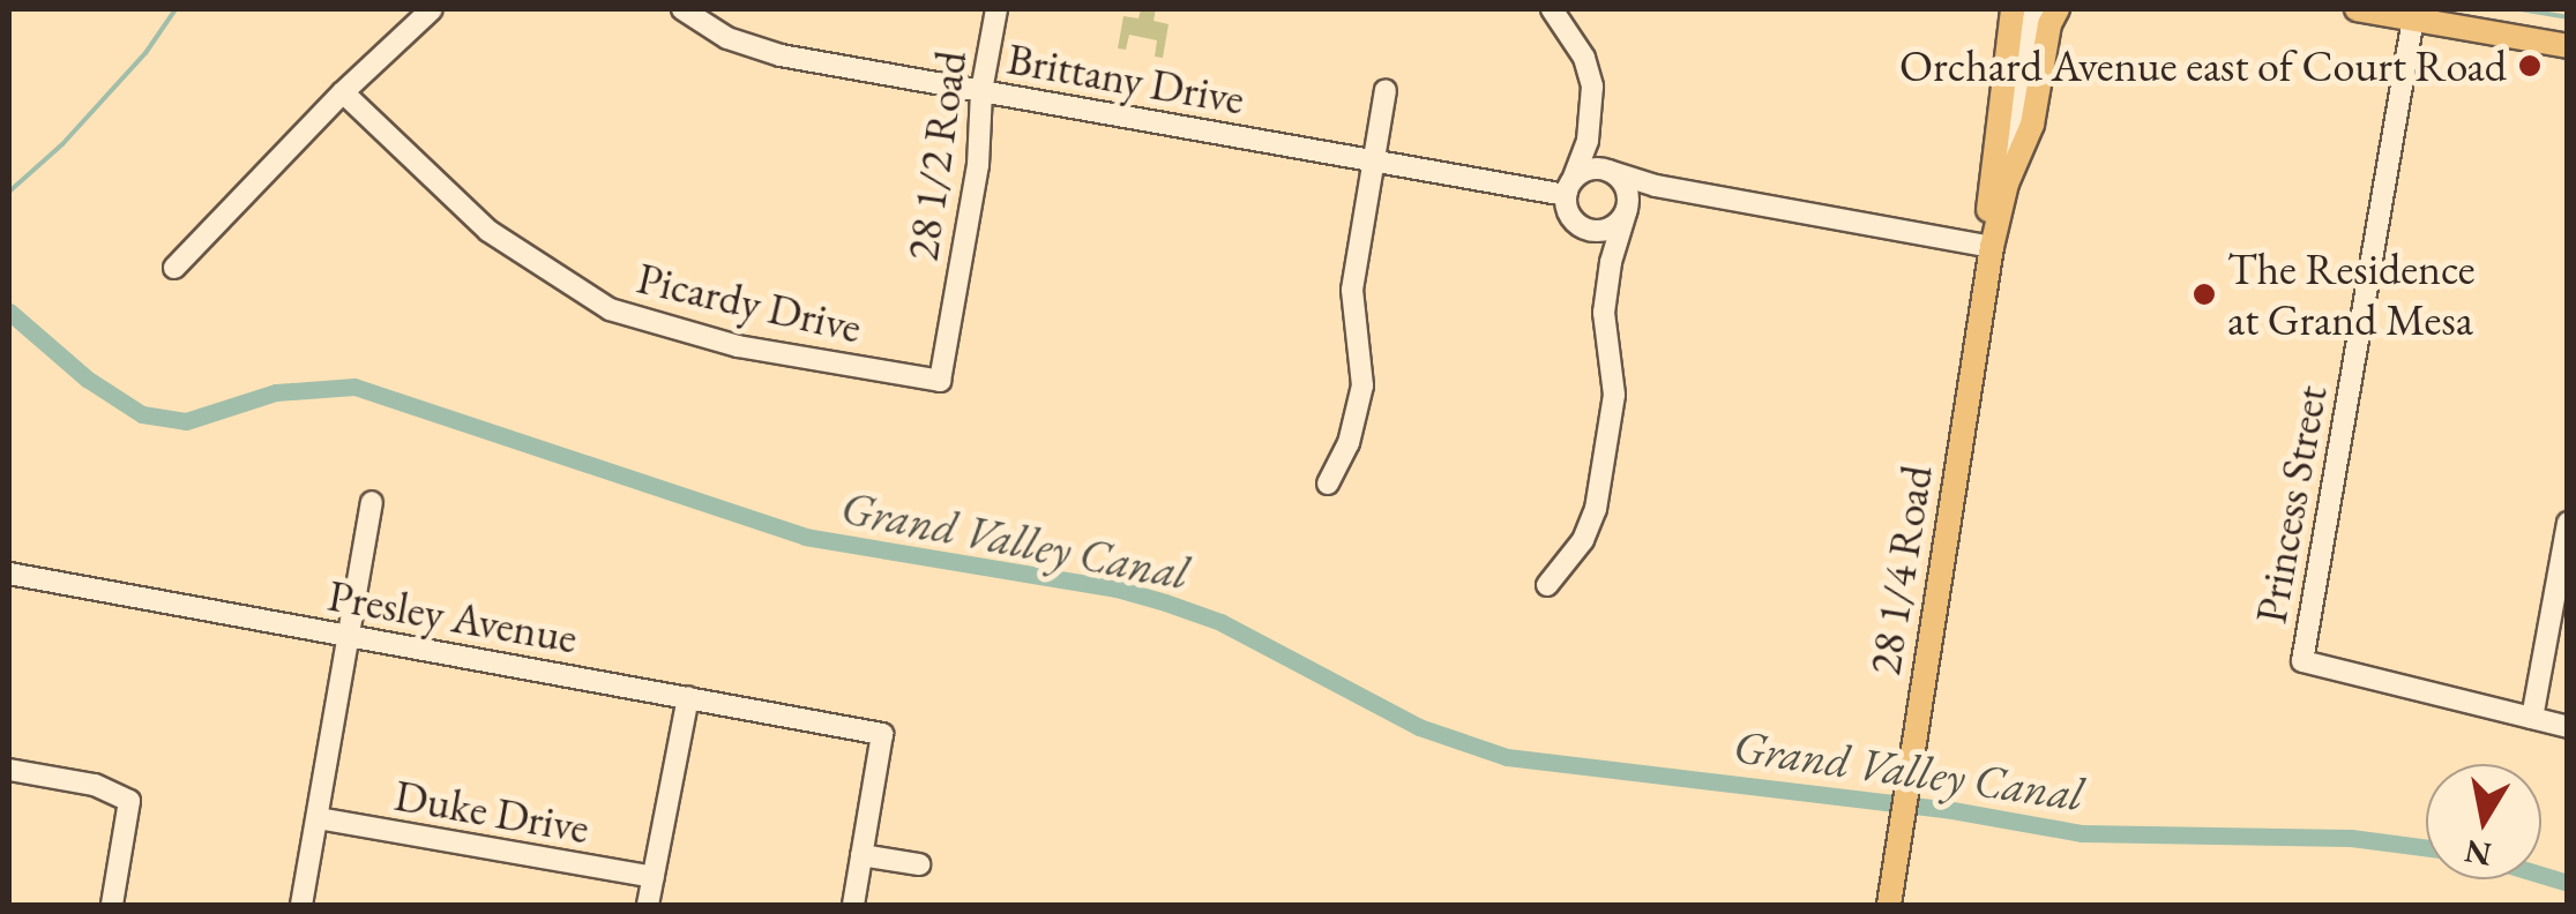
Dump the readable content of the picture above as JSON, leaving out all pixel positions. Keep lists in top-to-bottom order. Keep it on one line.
{"streets":{"main road":["28 1/4 Road"],"street":["Brittany Drive","28 1/2 Road","Picardy Drive","Princess Street","Presley Avenue","Duke Drive"]},"crossings":[["Brittany Drive","28 1/2 Road"],["28 1/2 Road","Picardy Drive"]],"water":["Grand Valley Canal"],"places":["Orchard Avenue east of Court Road","The Residence at Grand Mesa"],"north":"bottom"}
